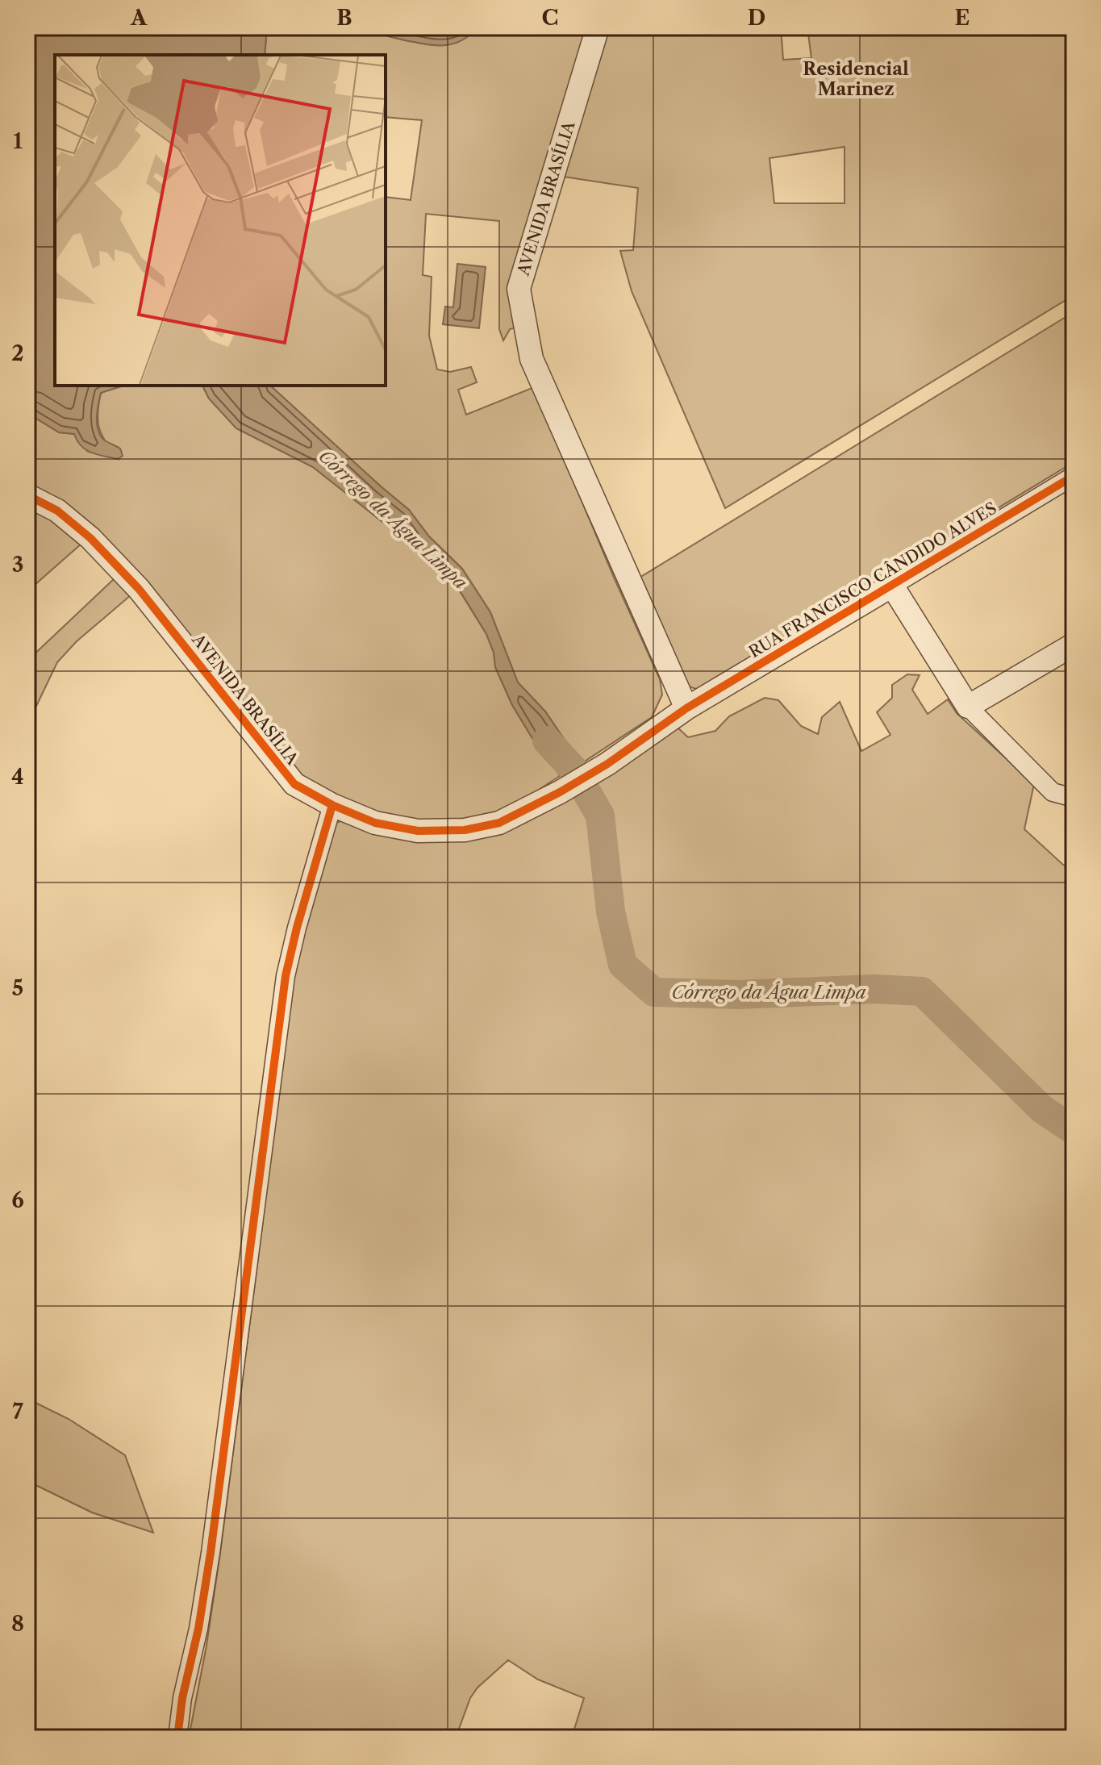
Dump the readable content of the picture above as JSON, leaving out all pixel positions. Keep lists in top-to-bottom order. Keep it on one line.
{"streets":{"street":["AVENIDA BRASÍLIA","RUA FRANCISCO CÂNDIDO ALVES"]},"crossings":[["AVENIDA BRASÍLIA","RUA FRANCISCO CÂNDIDO ALVES"]],"districts":["Residencial Marinez"],"water":["Córrego da Água Limpa"],"grid":{"columns":["A","B","C","D","E"],"rows":["1","2","3","4","5","6","7","8"]}}
